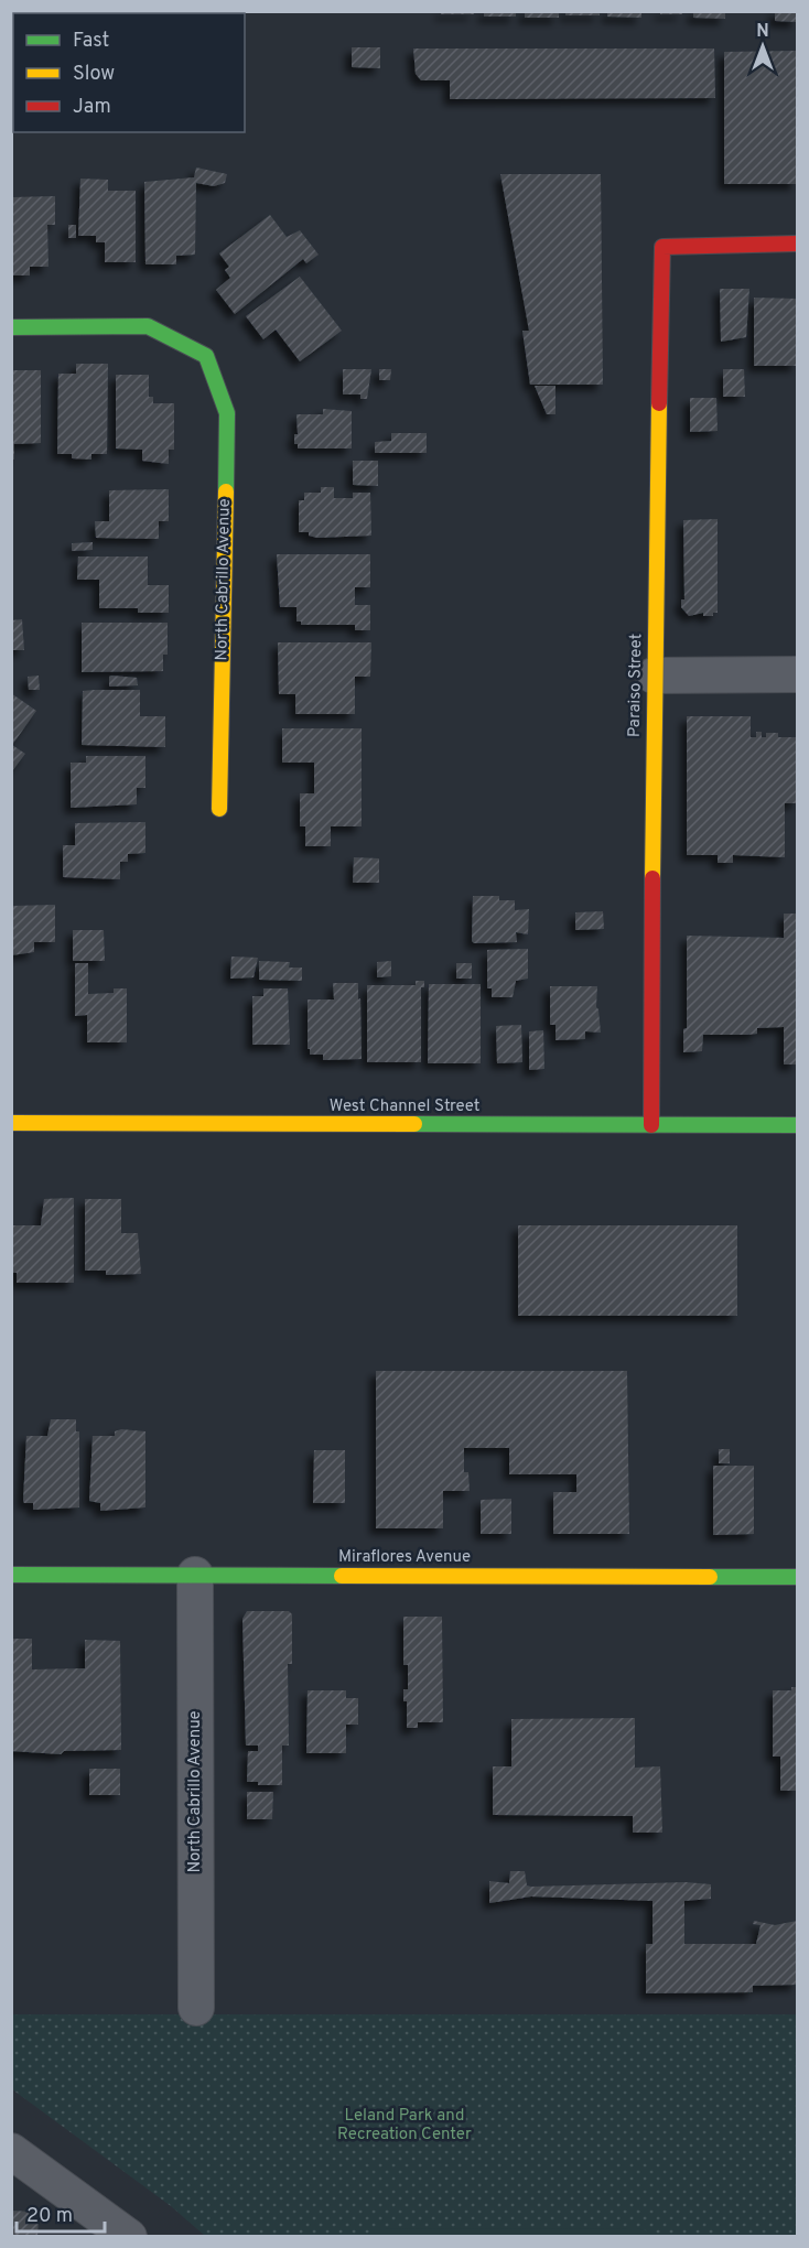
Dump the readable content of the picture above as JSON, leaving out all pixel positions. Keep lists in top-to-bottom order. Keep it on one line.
{"streets":{"street":["North Cabrillo Avenue","Paraiso Street","West Channel Street","Miraflores Avenue"]},"crossings":[["North Cabrillo Avenue","Miraflores Avenue"],["Paraiso Street","West Channel Street"]],"parks":["Leland Park and Recreation Center"],"legend":["Fast","Slow","Jam"],"scale_bar":"20 m","north":"top"}
